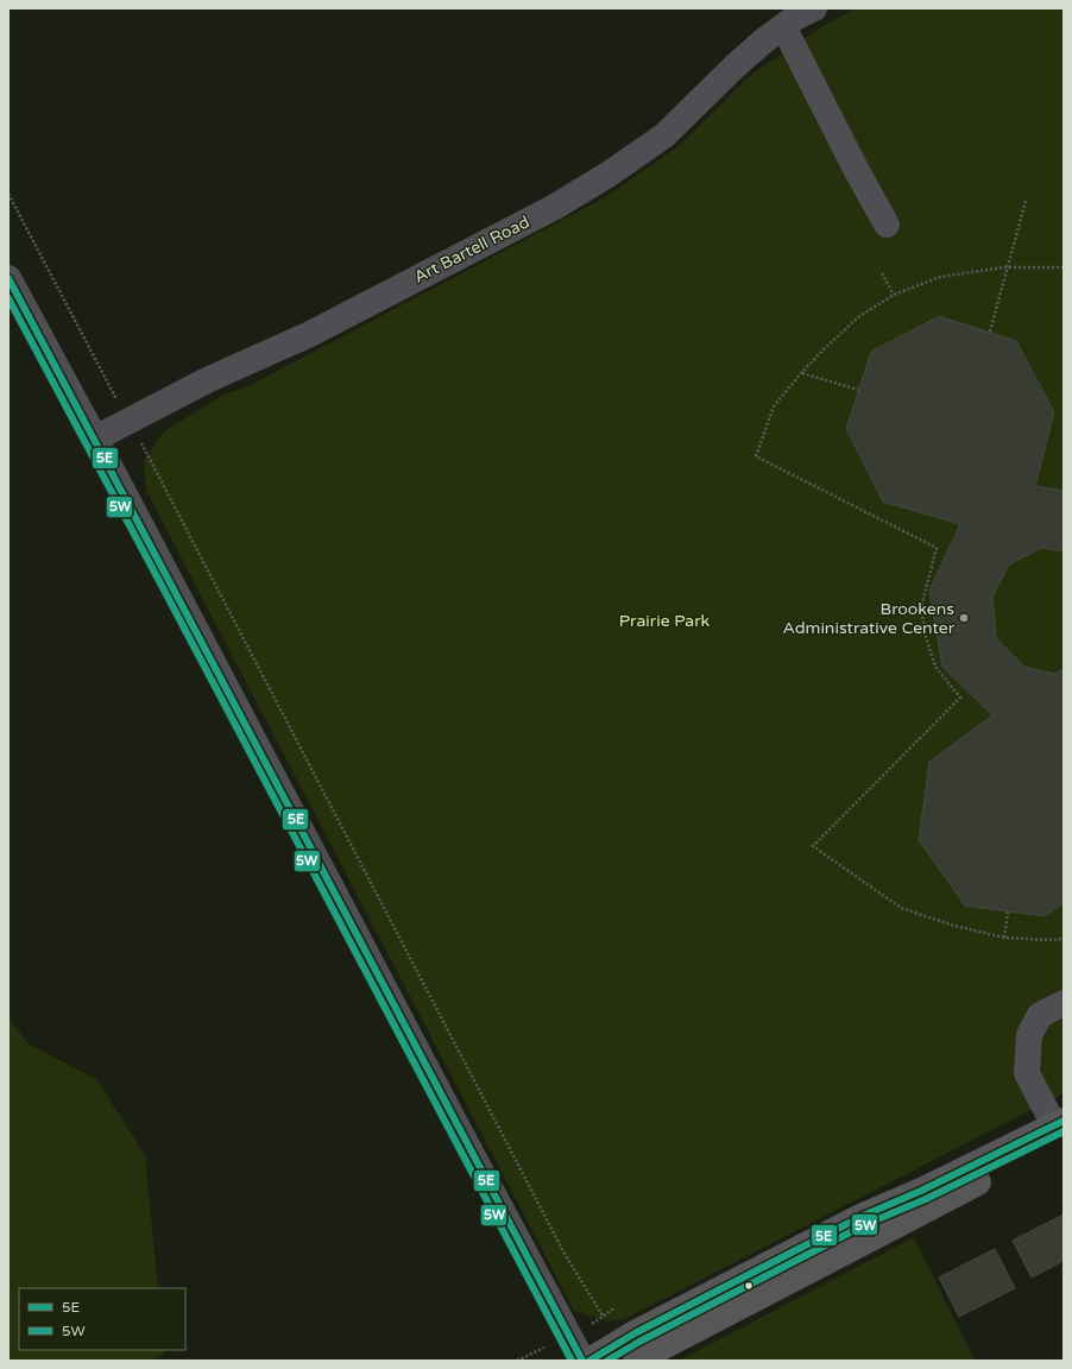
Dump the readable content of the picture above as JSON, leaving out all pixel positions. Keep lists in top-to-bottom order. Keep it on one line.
{"streets":{"street":["Art Bartell Road"]},"parks":["Prairie Park"],"places":["Brookens Administrative Center"],"lines":["transit line 5E","transit line 5W"],"legend":["5E","5W"]}
